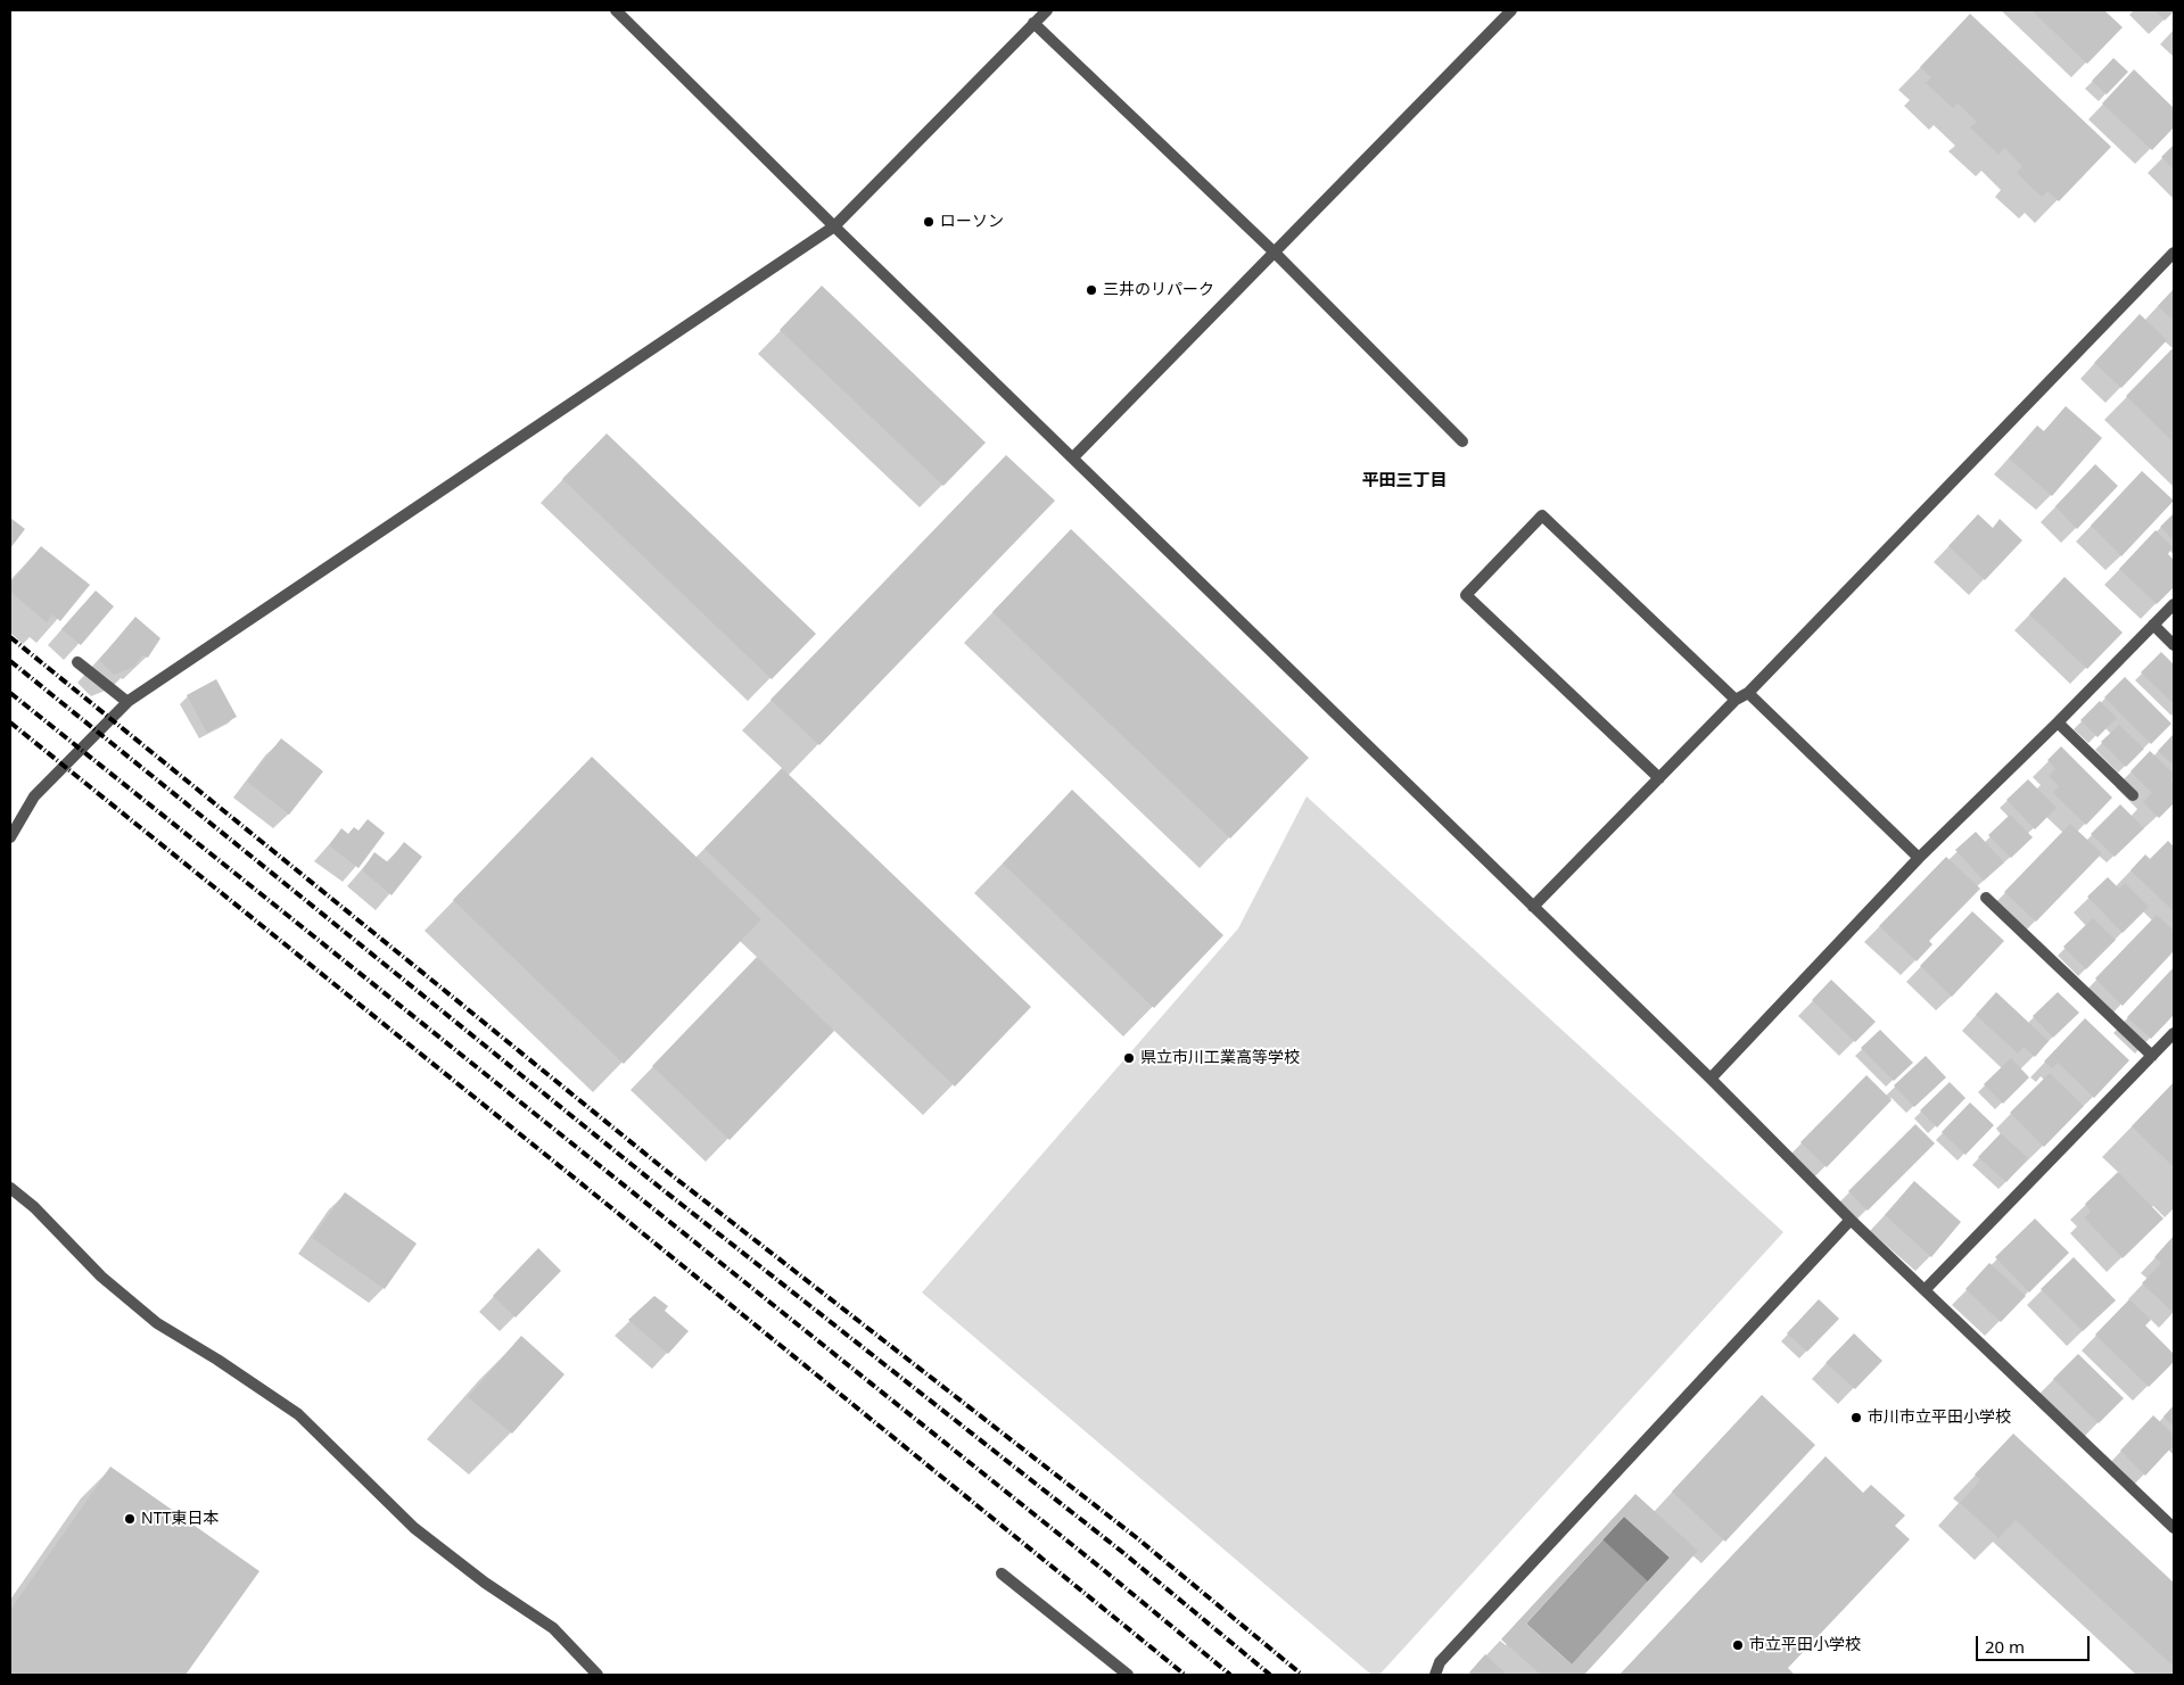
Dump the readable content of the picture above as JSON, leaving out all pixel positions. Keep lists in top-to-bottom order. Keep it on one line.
{"districts":["平田三丁目"],"places":["ローソン","三井のリパーク","県立市川工業高等学校","市川市立平田小学校","NTT東日本","市立平田小学校"],"scale_bar":"20 m"}
